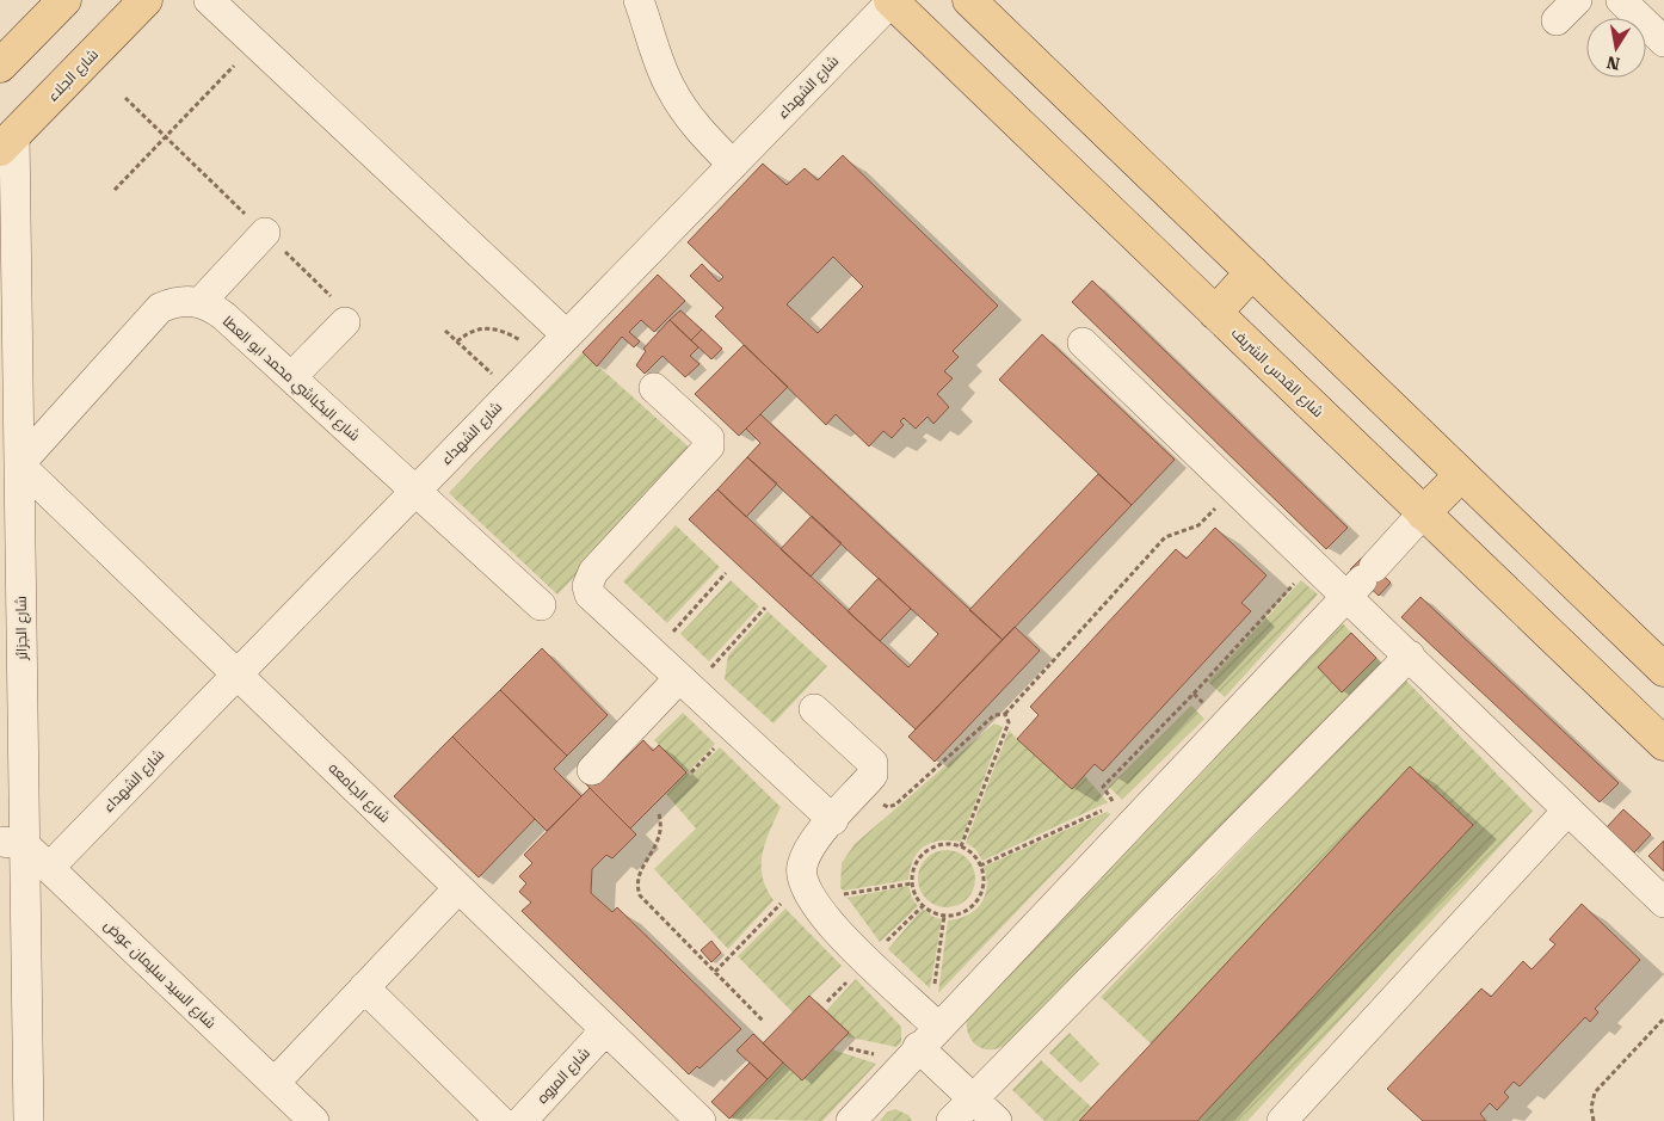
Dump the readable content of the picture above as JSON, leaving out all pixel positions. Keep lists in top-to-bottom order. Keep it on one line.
{"streets":{"main road":["شارع الجلاء","شارع القدس الشريف"],"street":["شارع الشهداء","شارع البكباشي محمد ابو العطا","شارع الجزائر","شارع الجامعه","شارع السيد سليمان عوض","شارع المروه"]},"crossings":[["شارع الجلاء","شارع الجزائر"],["شارع الشهداء","شارع القدس الشريف"],["شارع الشهداء","شارع البكباشي محمد ابو العطا"],["شارع الشهداء","شارع الجامعه"],["شارع الشهداء","شارع السيد سليمان عوض"],["شارع الجزائر","شارع الجامعه"],["شارع الجزائر","شارع السيد سليمان عوض"],["شارع الجامعه","شارع المروه"]],"north":"bottom"}
